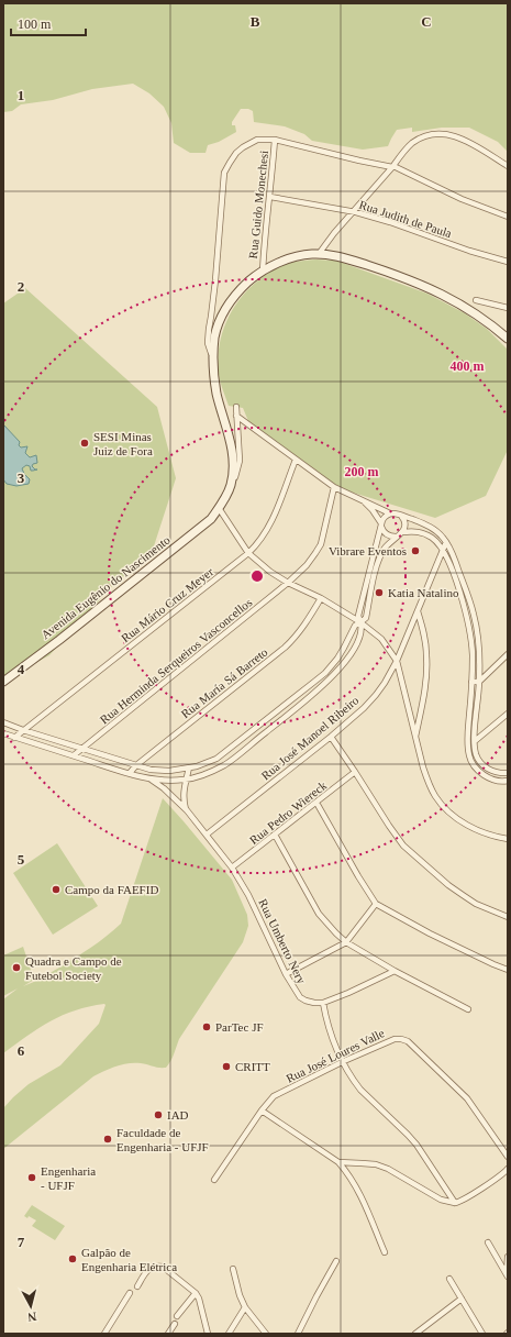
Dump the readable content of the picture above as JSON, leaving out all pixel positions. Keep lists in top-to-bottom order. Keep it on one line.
{"streets":{"street":["Rua Guido Monechesi","Rua Judith de Paula","Avenida Eugênio do Nascimento","Rua Mário Cruz Meyer","Rua Herminda Serqueiros Vasconcellos","Rua María Sá Barreto","Rua José Manoel Ribeiro","Rua Pedro Wiereck","Rua Umberto Nery","Rua José Loures Valle"]},"crossings":[["Rua Guido Monechesi","Rua Judith de Paula"],["Rua Guido Monechesi","Avenida Eugênio do Nascimento"],["Rua José Manoel Ribeiro","Rua Umberto Nery"],["Rua Pedro Wiereck","Rua Umberto Nery"]],"places":["SESI Minas Juiz de Fora","Vibrare Eventos","Katia Natalino","Campo da FAEFID","Quadra e Campo de Futebol Society","ParTec JF","CRITT","IAD","Faculdade de Engenharia - UFJF","Engenharia - UFJF","Galpão de Engenharia Elétrica"],"scale_bar":"100 m","north":"bottom","grid":{"columns":["B","C"],"rows":["1","2","3","4","5","6","7"]},"rings":["400 m","200 m"]}
